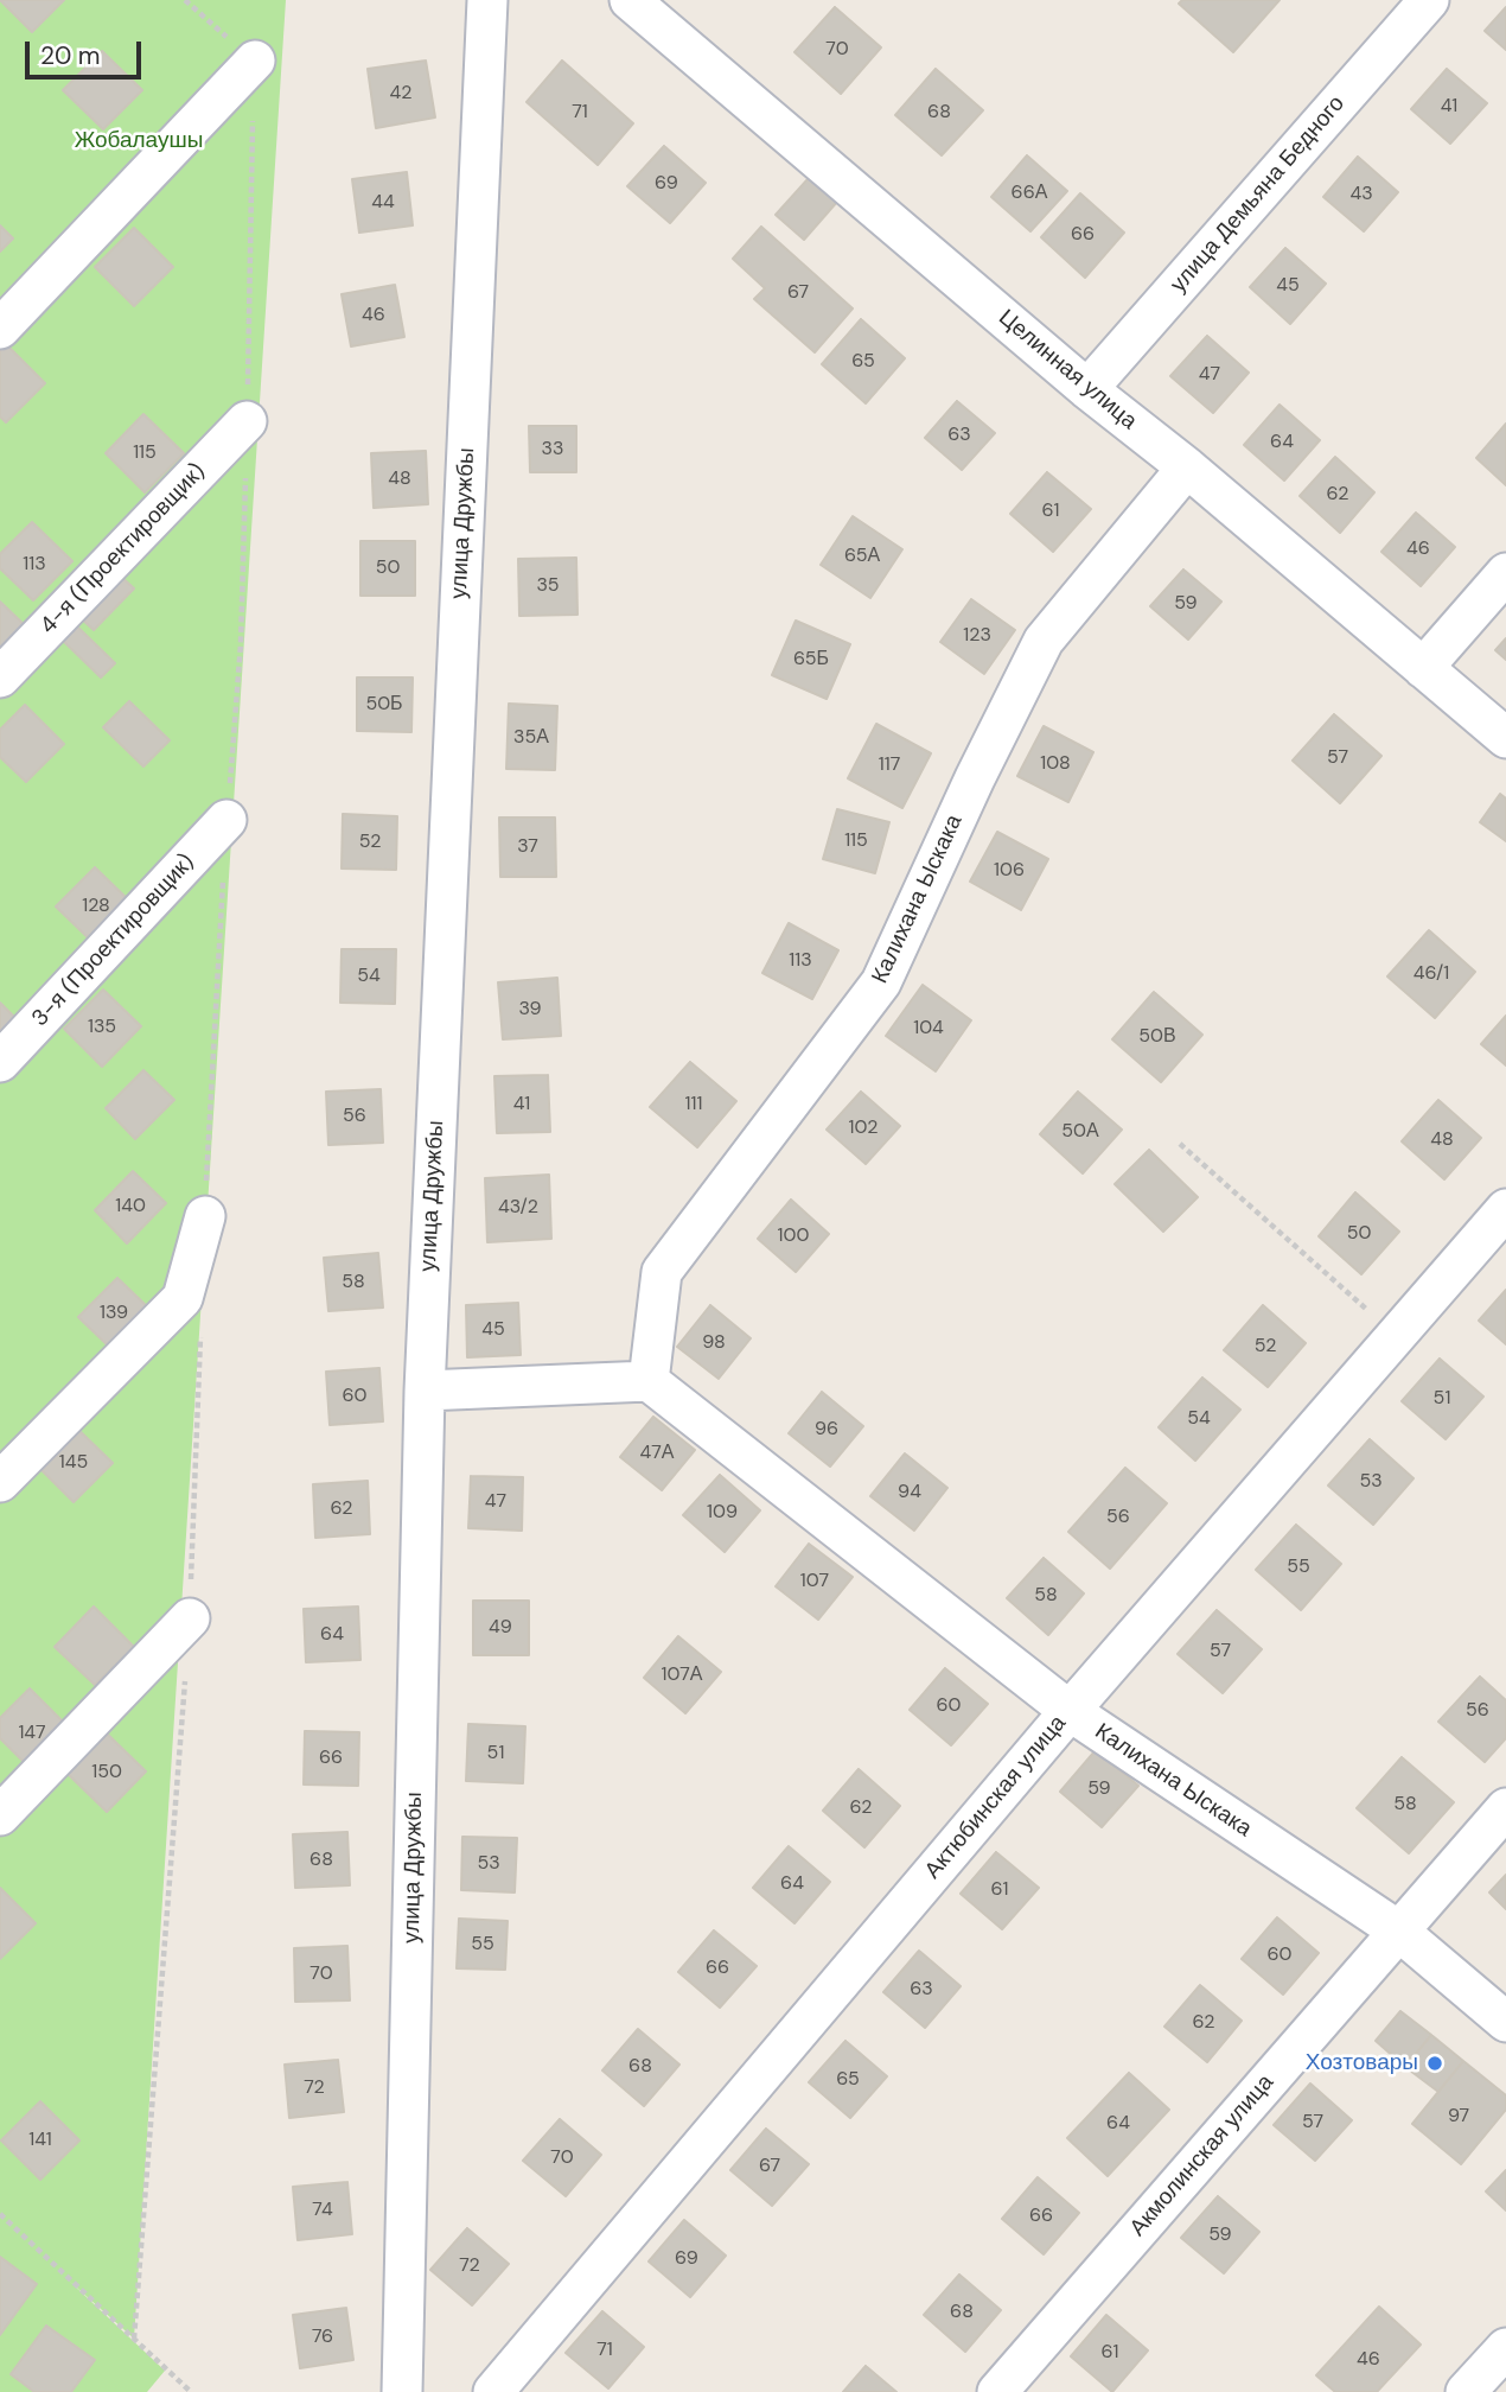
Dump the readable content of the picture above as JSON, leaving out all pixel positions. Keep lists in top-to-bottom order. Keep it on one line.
{"streets":{"street":["улица Демьяна Бедного","Целинная улица","улица Дружбы","4-я (Проектировщик)","Калихана Ыскака","3-я (Проектировщик)","Актюбинская улица","Акмолинская улица"]},"crossings":[["улица Демьяна Бедного","Целинная улица"],["Целинная улица","Калихана Ыскака"],["Калихана Ыскака","Актюбинская улица"],["Калихана Ыскака","Акмолинская улица"]],"parks":["Жобалаушы"],"places":["Хозтовары"],"house_numbers":["70","42","41","71","68","69","66А","43","44","66","45","67","46","65","47","63","64","33","115","48","62","61","46","65А","113","50","35","59","123","65Б","50Б","35А","57","108","117","115","52","37","106","128","113","46/1","54","39","135","104","50В","41","111","56","102","50А","48","140","43/2","50","100","58","139","45","98","52","60","51","54","96","47А","145","53","94","47","62","109","56","55","107","58","49","64","57","107А","60","56","147","51","66","150","59","58","62","68","53","64","61","55","60","66","70","63","62","68","65","72","97","57","64","141","70","67","74","66","59","69","72","68","76","71","61","46"],"scale_bar":"20 m"}
